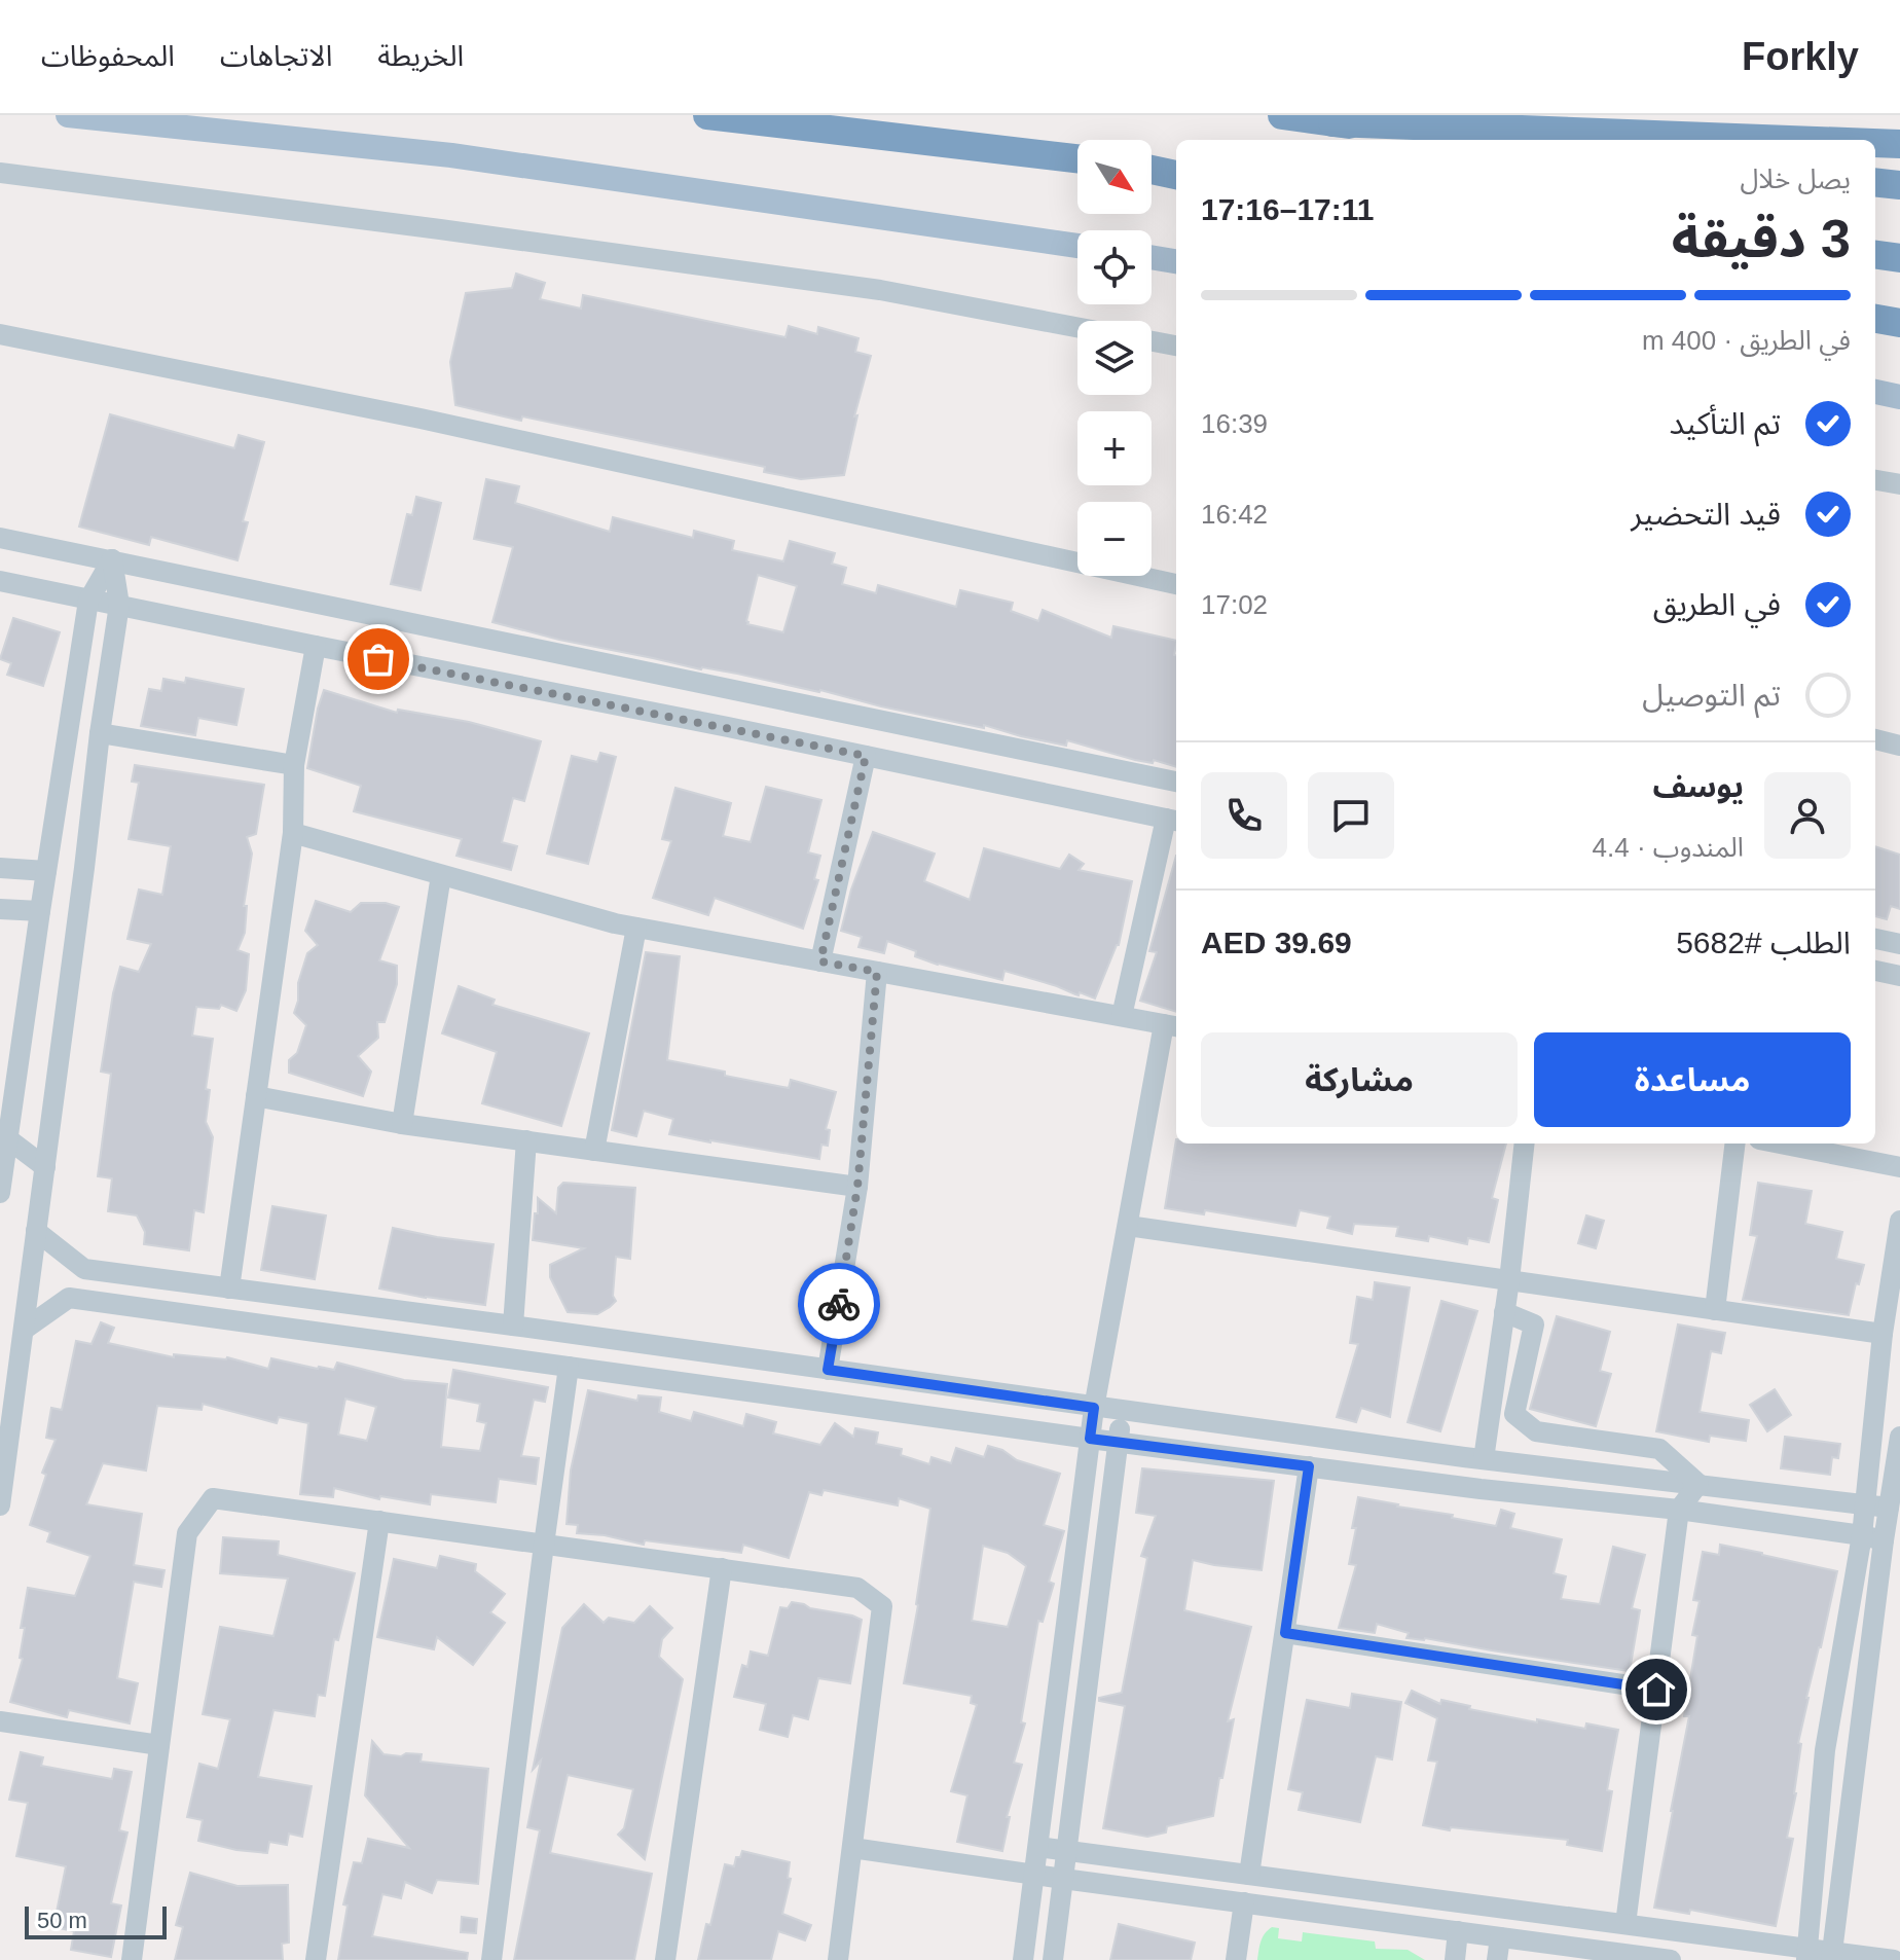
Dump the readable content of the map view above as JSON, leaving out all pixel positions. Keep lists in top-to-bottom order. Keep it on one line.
{"scale_bar":"50 m","north":"bottom right","page":{"header":"Forkly","nav":["الخريطة","الاتجاهات","المحفوظات"],"map_buttons":["+","−"],"heading":["3 دقيقة","يصل خلال","17:11–17:16"],"panel":["يوسف","المندوب · 4.4","الطلب #5682","AED 39.69"],"bar":"في الطريق · 400 m","list":[["تم التأكيد","16:39"],["قيد التحضير","16:42"],["في الطريق","17:02"],"تم التوصيل"],"buttons":["مساعدة","مشاركة"],"scale":"50 m"}}
